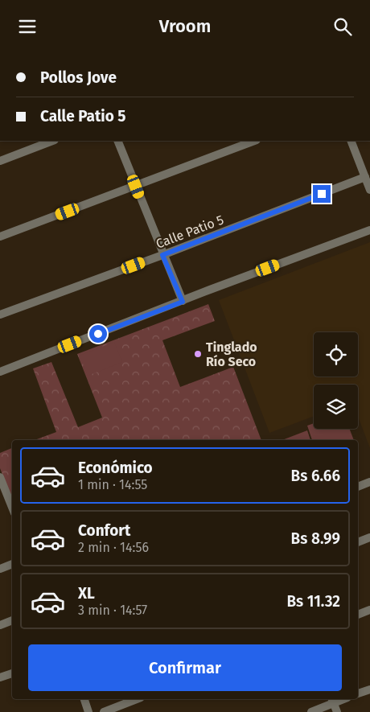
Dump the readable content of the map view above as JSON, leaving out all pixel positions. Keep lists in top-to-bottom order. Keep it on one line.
{"streets":{"street":["Calle Patio 5"]},"places":["Tinglado Río Seco"],"page":{"header":"Vroom","banner":["Pollos Jove","Calle Patio 5"],"list":[{"name":"Económico","note":"1 min · 14:55","value":"Bs 6.66"},{"name":"Confort","note":"2 min · 14:56","value":"Bs 8.99"},{"name":"XL","note":"3 min · 14:57","value":"Bs 11.32"}],"buttons":"Confirmar"}}
